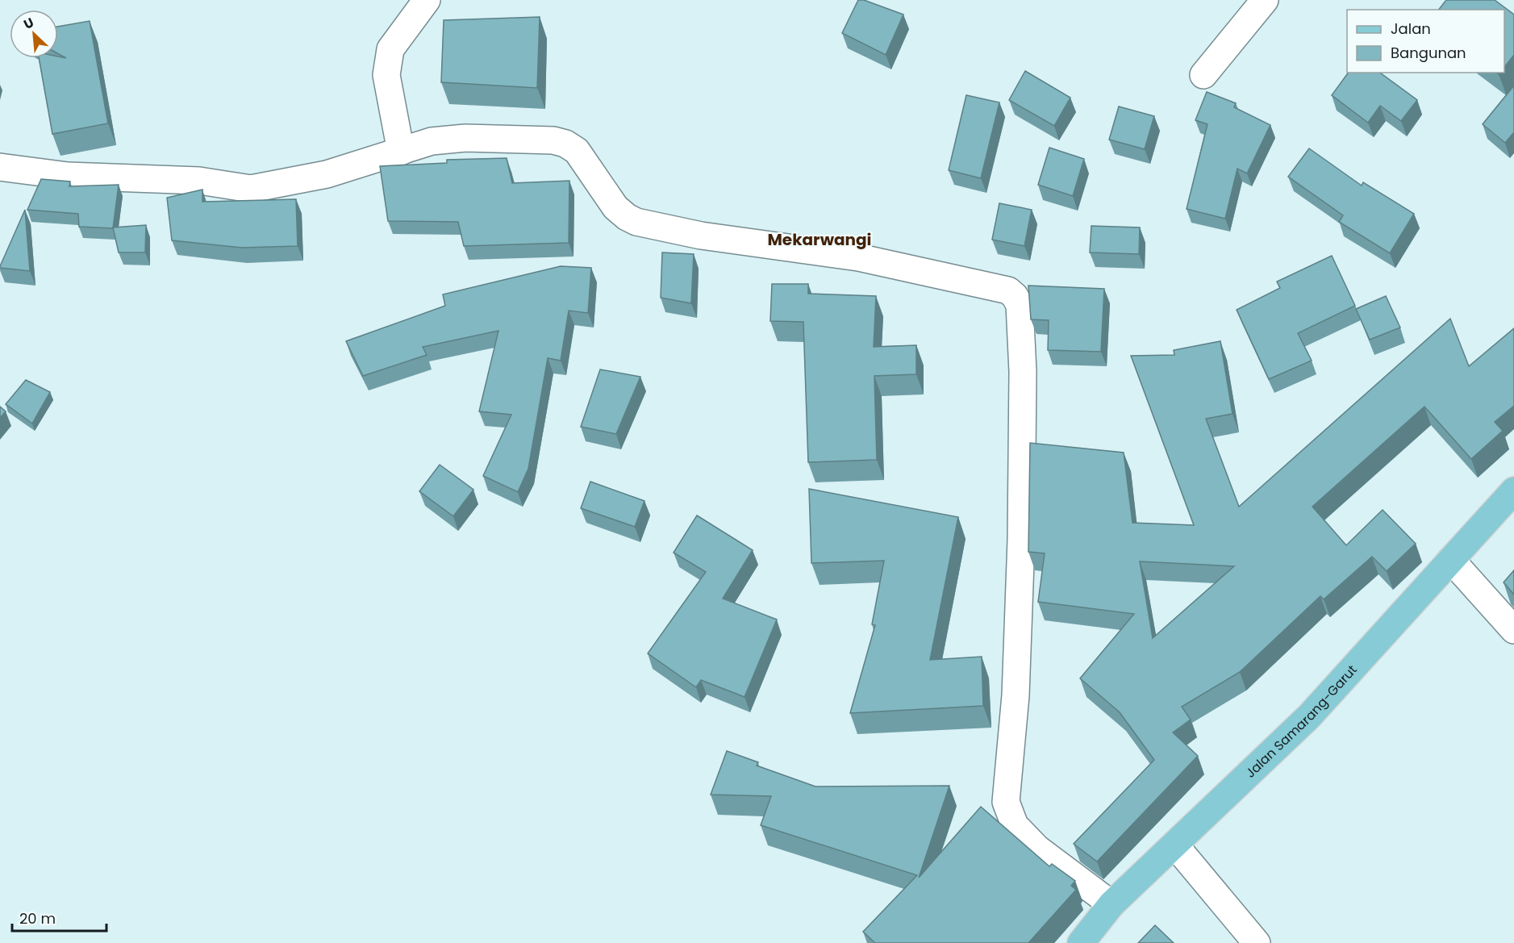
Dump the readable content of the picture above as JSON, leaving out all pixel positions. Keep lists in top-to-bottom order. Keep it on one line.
{"streets":{"main road":["Jalan Samarang-Garut"]},"districts":["Mekarwangi"],"legend":["Jalan","Bangunan"],"scale_bar":"20 m","north":"top left"}
